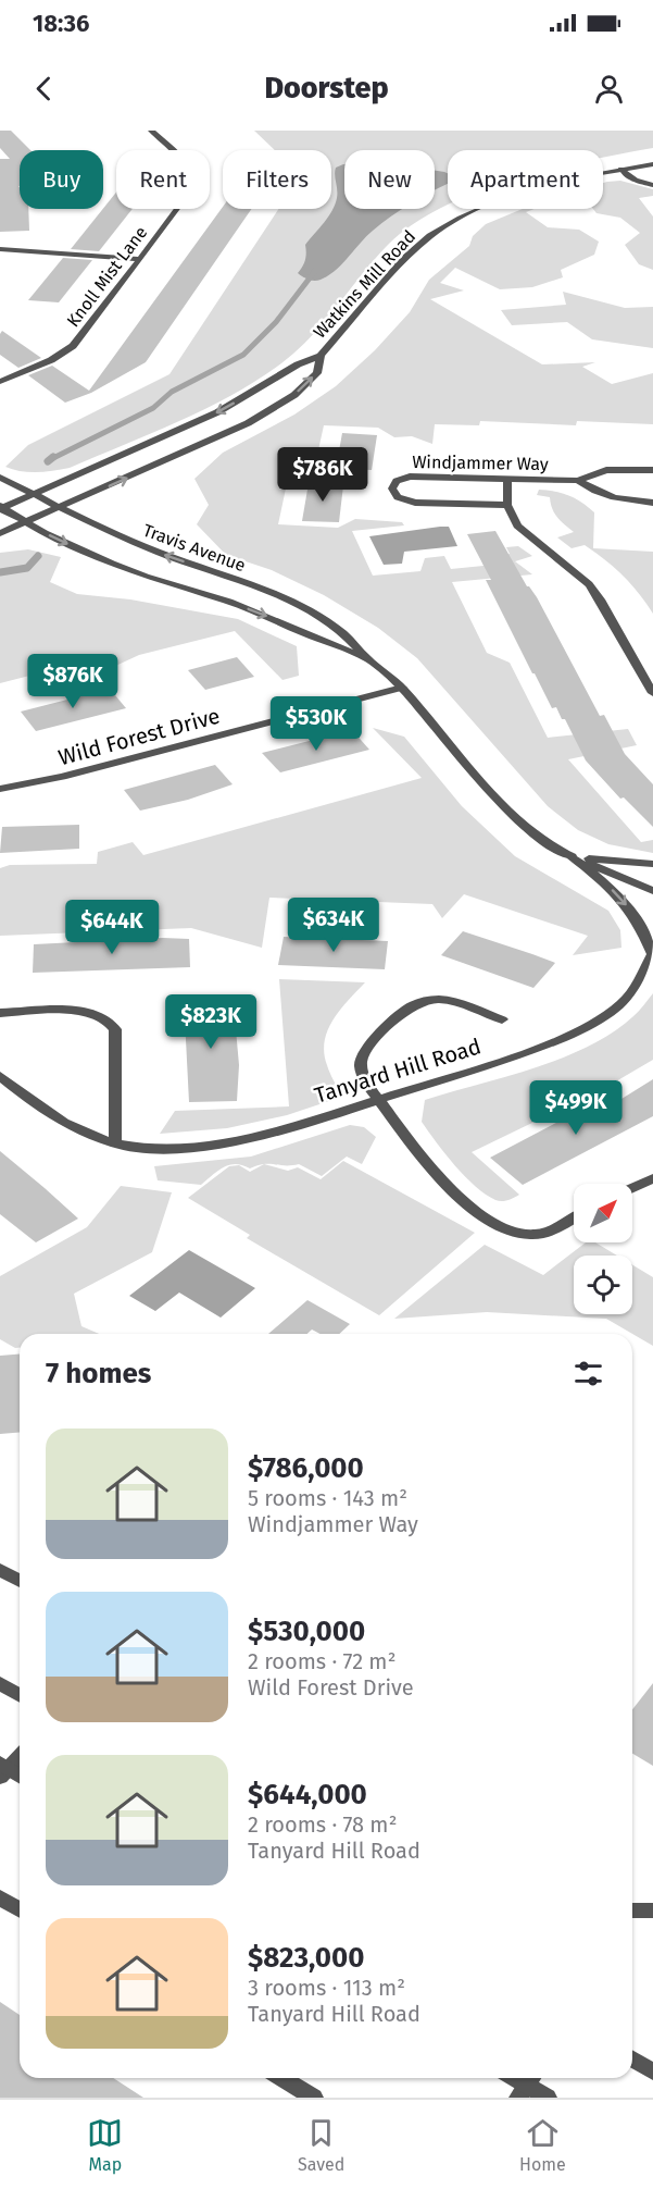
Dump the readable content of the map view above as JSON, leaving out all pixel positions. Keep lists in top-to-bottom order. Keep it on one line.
{"streets":{"street":["Knoll Mist Lane","Watkins Mill Road","Windjammer Way","Travis Avenue","Wild Forest Drive","Tanyard Hill Road"]},"crossings":[["Watkins Mill Road","Travis Avenue"],["Travis Avenue","Wild Forest Drive"]],"north":"top right","page":{"status":"18:36","header":"Doorstep","chip":["Buy","Rent","Filters","New","Apartment"],"price":["$786K","$876K","$530K","$634K","$644K","$823K","$499K"],"heading":"7 homes","list":[{"name":"$786,000","note":"5 rooms · 143 m² · Windjammer Way"},{"name":"$530,000","note":"2 rooms · 72 m² · Wild Forest Drive"},{"name":"$644,000","note":"2 rooms · 78 m² · Tanyard Hill Road"},{"name":"$823,000","note":"3 rooms · 113 m² · Tanyard Hill Road"}],"tabs":["Map","Saved","Home"]}}
